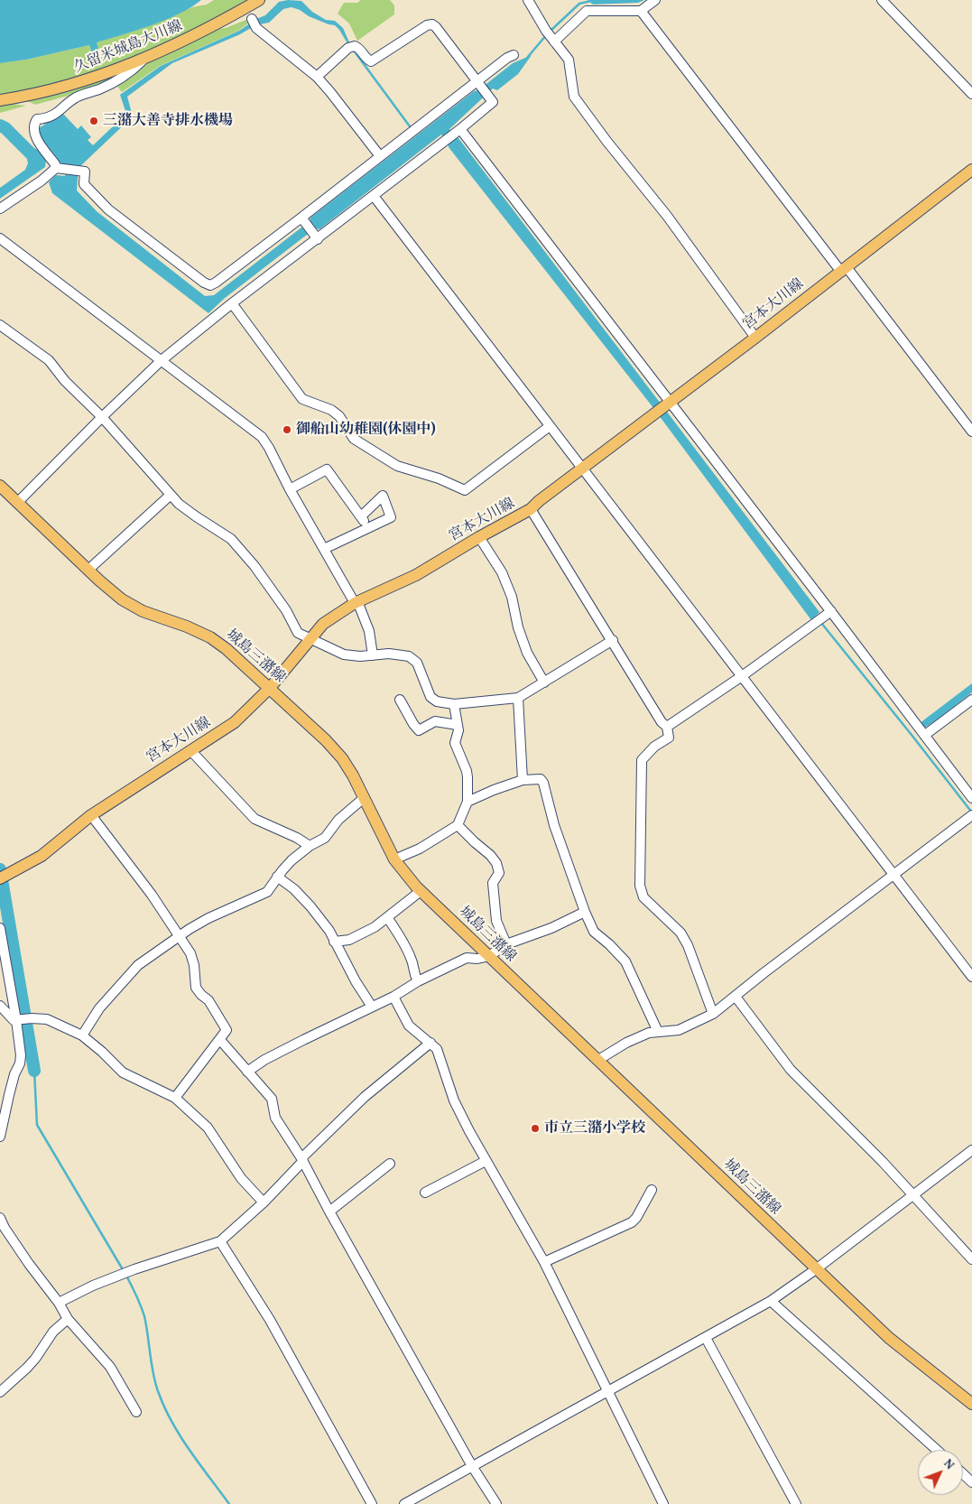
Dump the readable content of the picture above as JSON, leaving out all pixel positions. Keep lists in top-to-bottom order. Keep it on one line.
{"streets":{"main road":["久留米城島大川線","宮本大川線","城島三潴線"]},"crossings":[["宮本大川線","城島三潴線"]],"places":["三潴大善寺排水機場","御船山幼稚園(休園中)","市立三潴小学校"],"north":"top right"}
